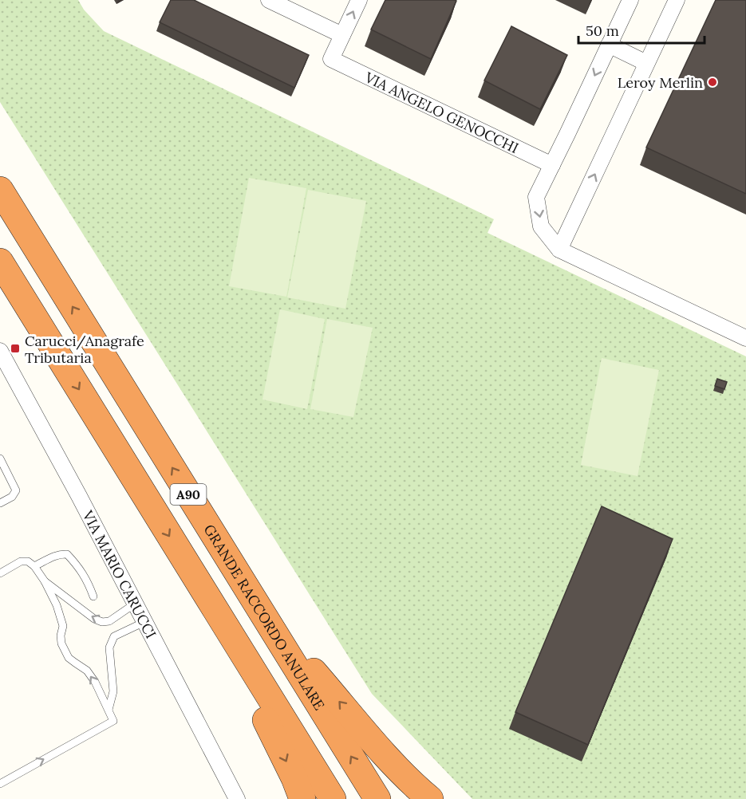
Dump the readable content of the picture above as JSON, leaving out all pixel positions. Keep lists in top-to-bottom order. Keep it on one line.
{"streets":{"highway":["A90","GRANDE RACCORDO ANULARE"],"street":["VIA ANGELO GENOCCHI","VIA MARIO CARUCCI"]},"places":{"other":["Leroy Merlin"],"transit":["Carucci/Anagrafe Tributaria"]},"scale_bar":"50 m"}
